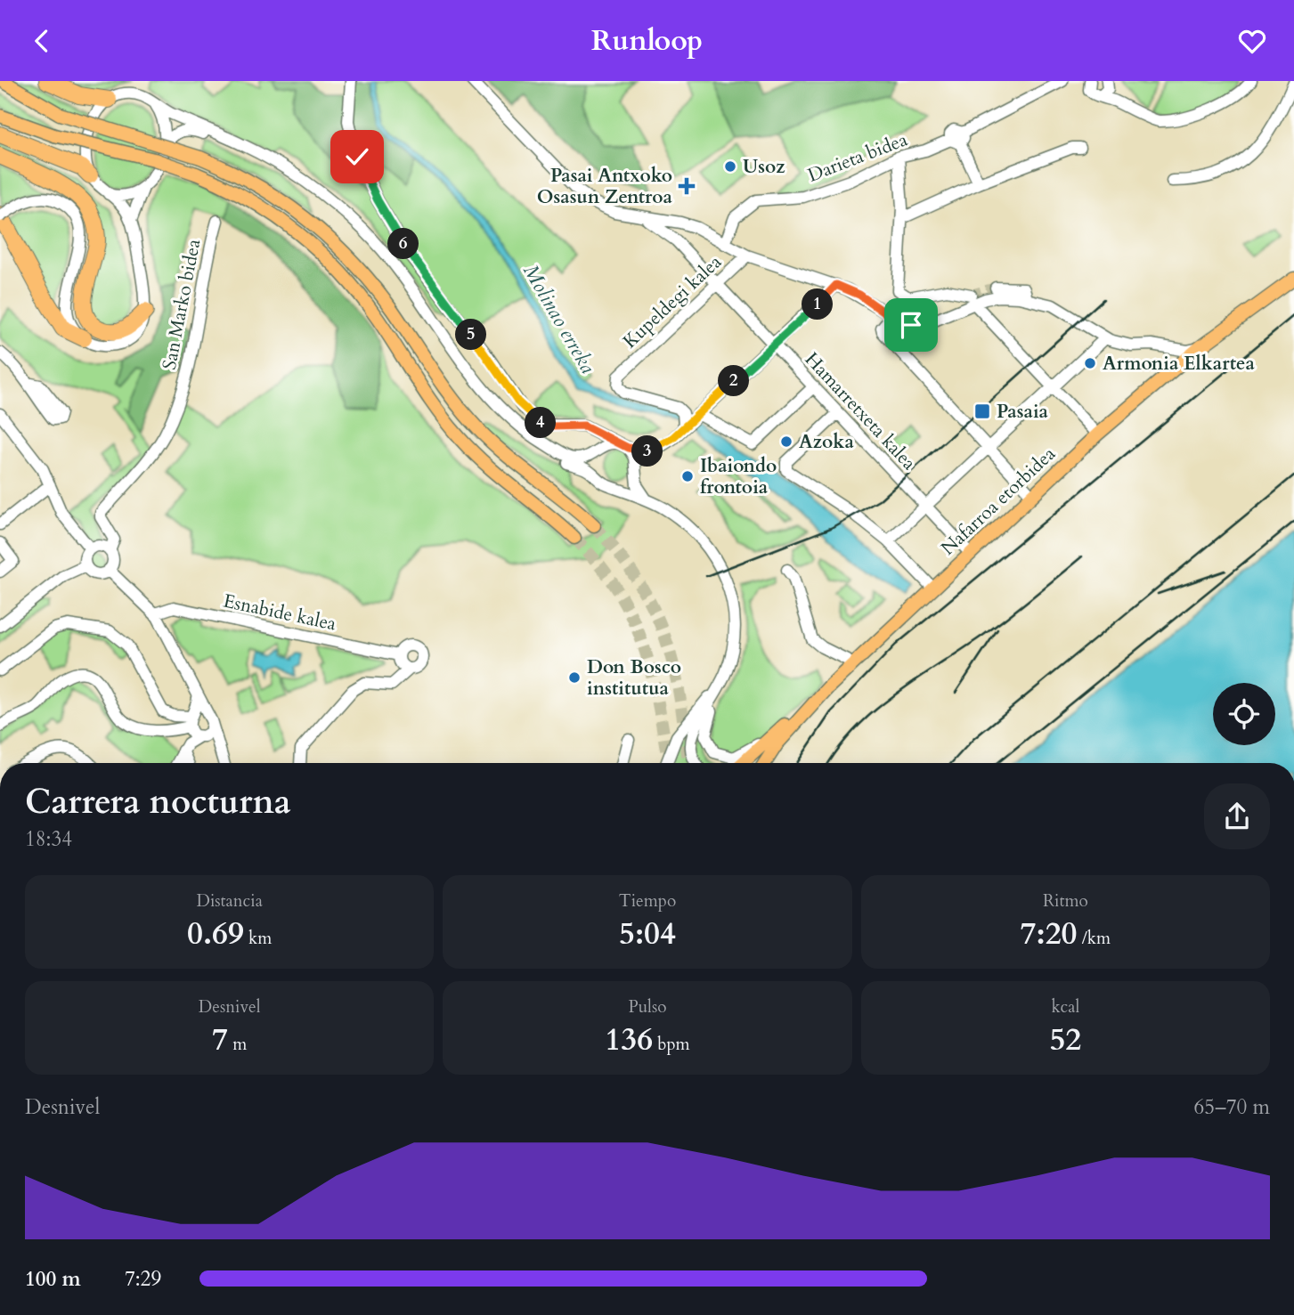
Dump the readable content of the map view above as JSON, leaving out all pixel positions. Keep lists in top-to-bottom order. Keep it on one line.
{"streets":{"main road":["Nafarroa etorbidea"],"street":["Darieta bidea","Kupeldegi kalea","San Marko bidea","Hamarretxeta kalea","Esnabide kalea"]},"crossings":[["Kupeldegi kalea","Hamarretxeta kalea"],["Hamarretxeta kalea","Nafarroa etorbidea"]],"water":["Molinao erreka"],"places":{"other":["Usoz","Armonia Elkartea","Azoka","Ibaiondo frontoia","Don Bosco institutua"],"health":["Pasai Antxoko Osasun Zentroa"],"transit":["Pasaia"]},"page":{"header":"Runloop","pins":["6","1","5","2","4","3"],"heading":["Carrera nocturna","18:34"],"stats":[["Distancia","0.69 km"],["Tiempo","5:04"],["Ritmo","7:20 /km"],["Desnivel","7 m"],["Pulso","136 bpm"],["kcal","52"]],"chart":["Desnivel","65–70 m"],"list":[{"name":"100 m","note":"7:29"}]}}
